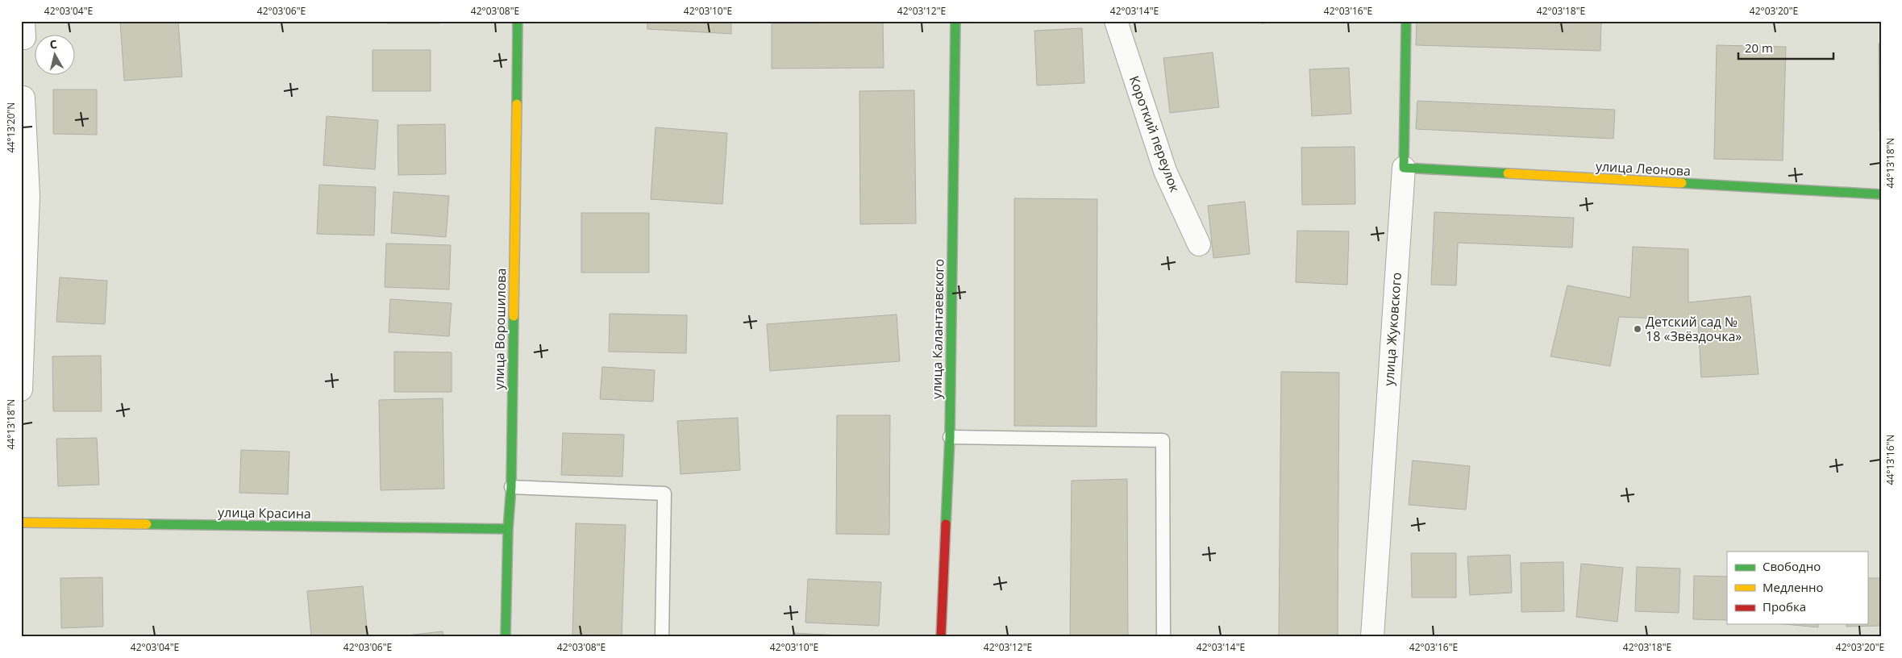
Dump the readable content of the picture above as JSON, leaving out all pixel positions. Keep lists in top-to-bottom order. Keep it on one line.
{"streets":{"street":["Короткий переулок","улица Леонова","улица Ворошилова","улица Калантаевского","улица Жуковского","улица Красина"]},"crossings":[["улица Леонова","улица Жуковского"],["улица Ворошилова","улица Красина"]],"places":["Детский сад № 18 «Звёздочка»"],"legend":["Свободно","Медленно","Пробка"],"scale_bar":"20 m","north":"top","coordinates":["42°03'04\"E","42°03'06\"E","42°03'08\"E","42°03'10\"E","42°03'12\"E","42°03'14\"E","42°03'16\"E","42°03'18\"E","42°03'20\"E","44°13'20\"N","44°13'18\"N","44°13'16\"N"]}
